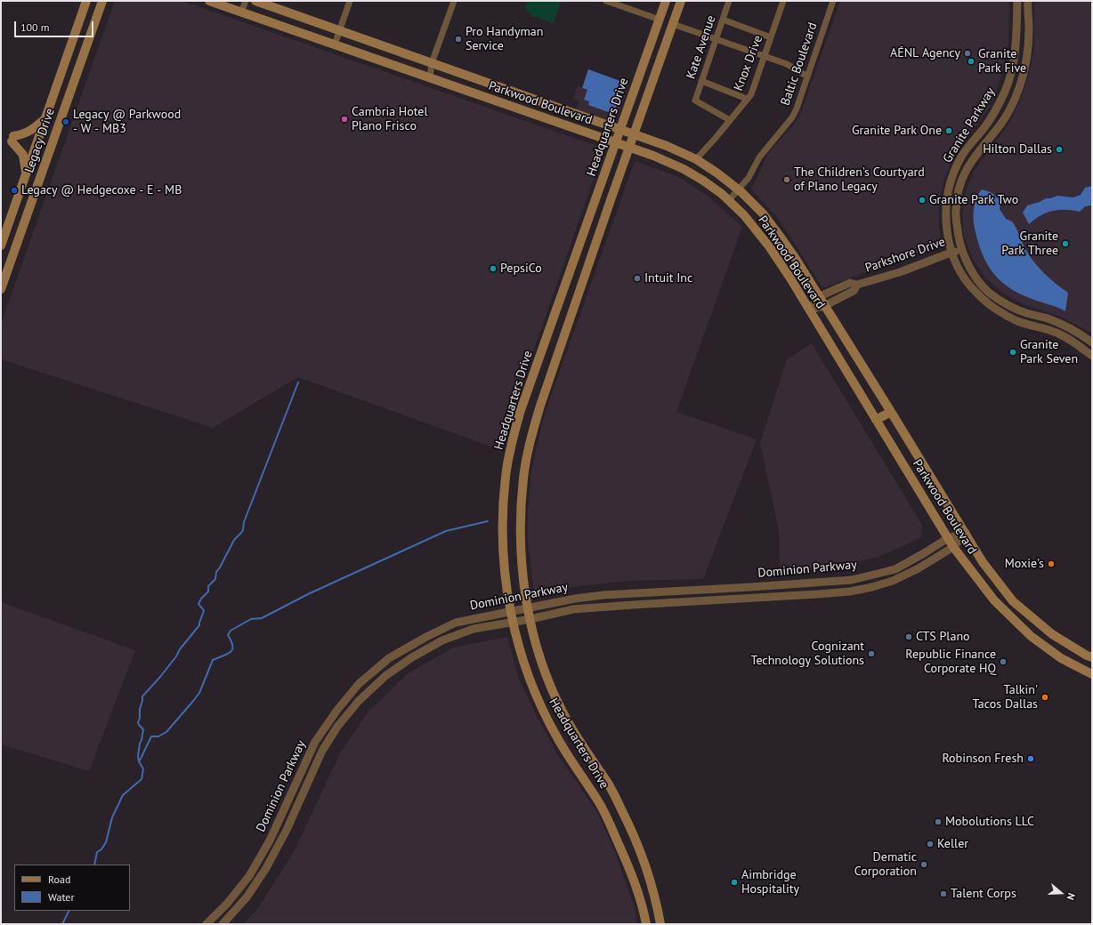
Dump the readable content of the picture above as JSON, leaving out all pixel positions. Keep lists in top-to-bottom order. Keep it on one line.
{"streets":{"main road":["Parkwood Boulevard","Headquarters Drive","Legacy Drive"],"street":["Kate Avenue","Knox Drive","Baltic Boulevard","Granite Parkway","Parkshore Drive","Dominion Parkway"]},"crossings":[["Kate Avenue","Knox Drive"],["Knox Drive","Parkwood Boulevard"],["Baltic Boulevard","Parkwood Boulevard"],["Parkwood Boulevard","Headquarters Drive"],["Parkwood Boulevard","Parkshore Drive"],["Parkwood Boulevard","Dominion Parkway"],["Granite Parkway","Parkshore Drive"],["Headquarters Drive","Dominion Parkway"]],"places":["Pro Handyman Service","AÉNL Agency","Granite Park Five","Cambria Hotel Plano Frisco","Legacy @ Parkwood - W - MB3","Granite Park One","Hilton Dallas","The Children's Courtyard of Plano Legacy","Legacy @ Hedgecoxe - E - MB","Granite Park Two","Granite Park Three","PepsiCo","Intuit Inc","Granite Park Seven","Moxie's","CTS Plano","Cognizant Technology Solutions","Republic Finance Corporate HQ","Talkin' Tacos Dallas","Robinson Fresh","Mobolutions LLC","Keller","Dematic Corporation","Aimbridge Hospitality","Talent Corps"],"legend":["Road","Water"],"scale_bar":"100 m","north":"right"}
